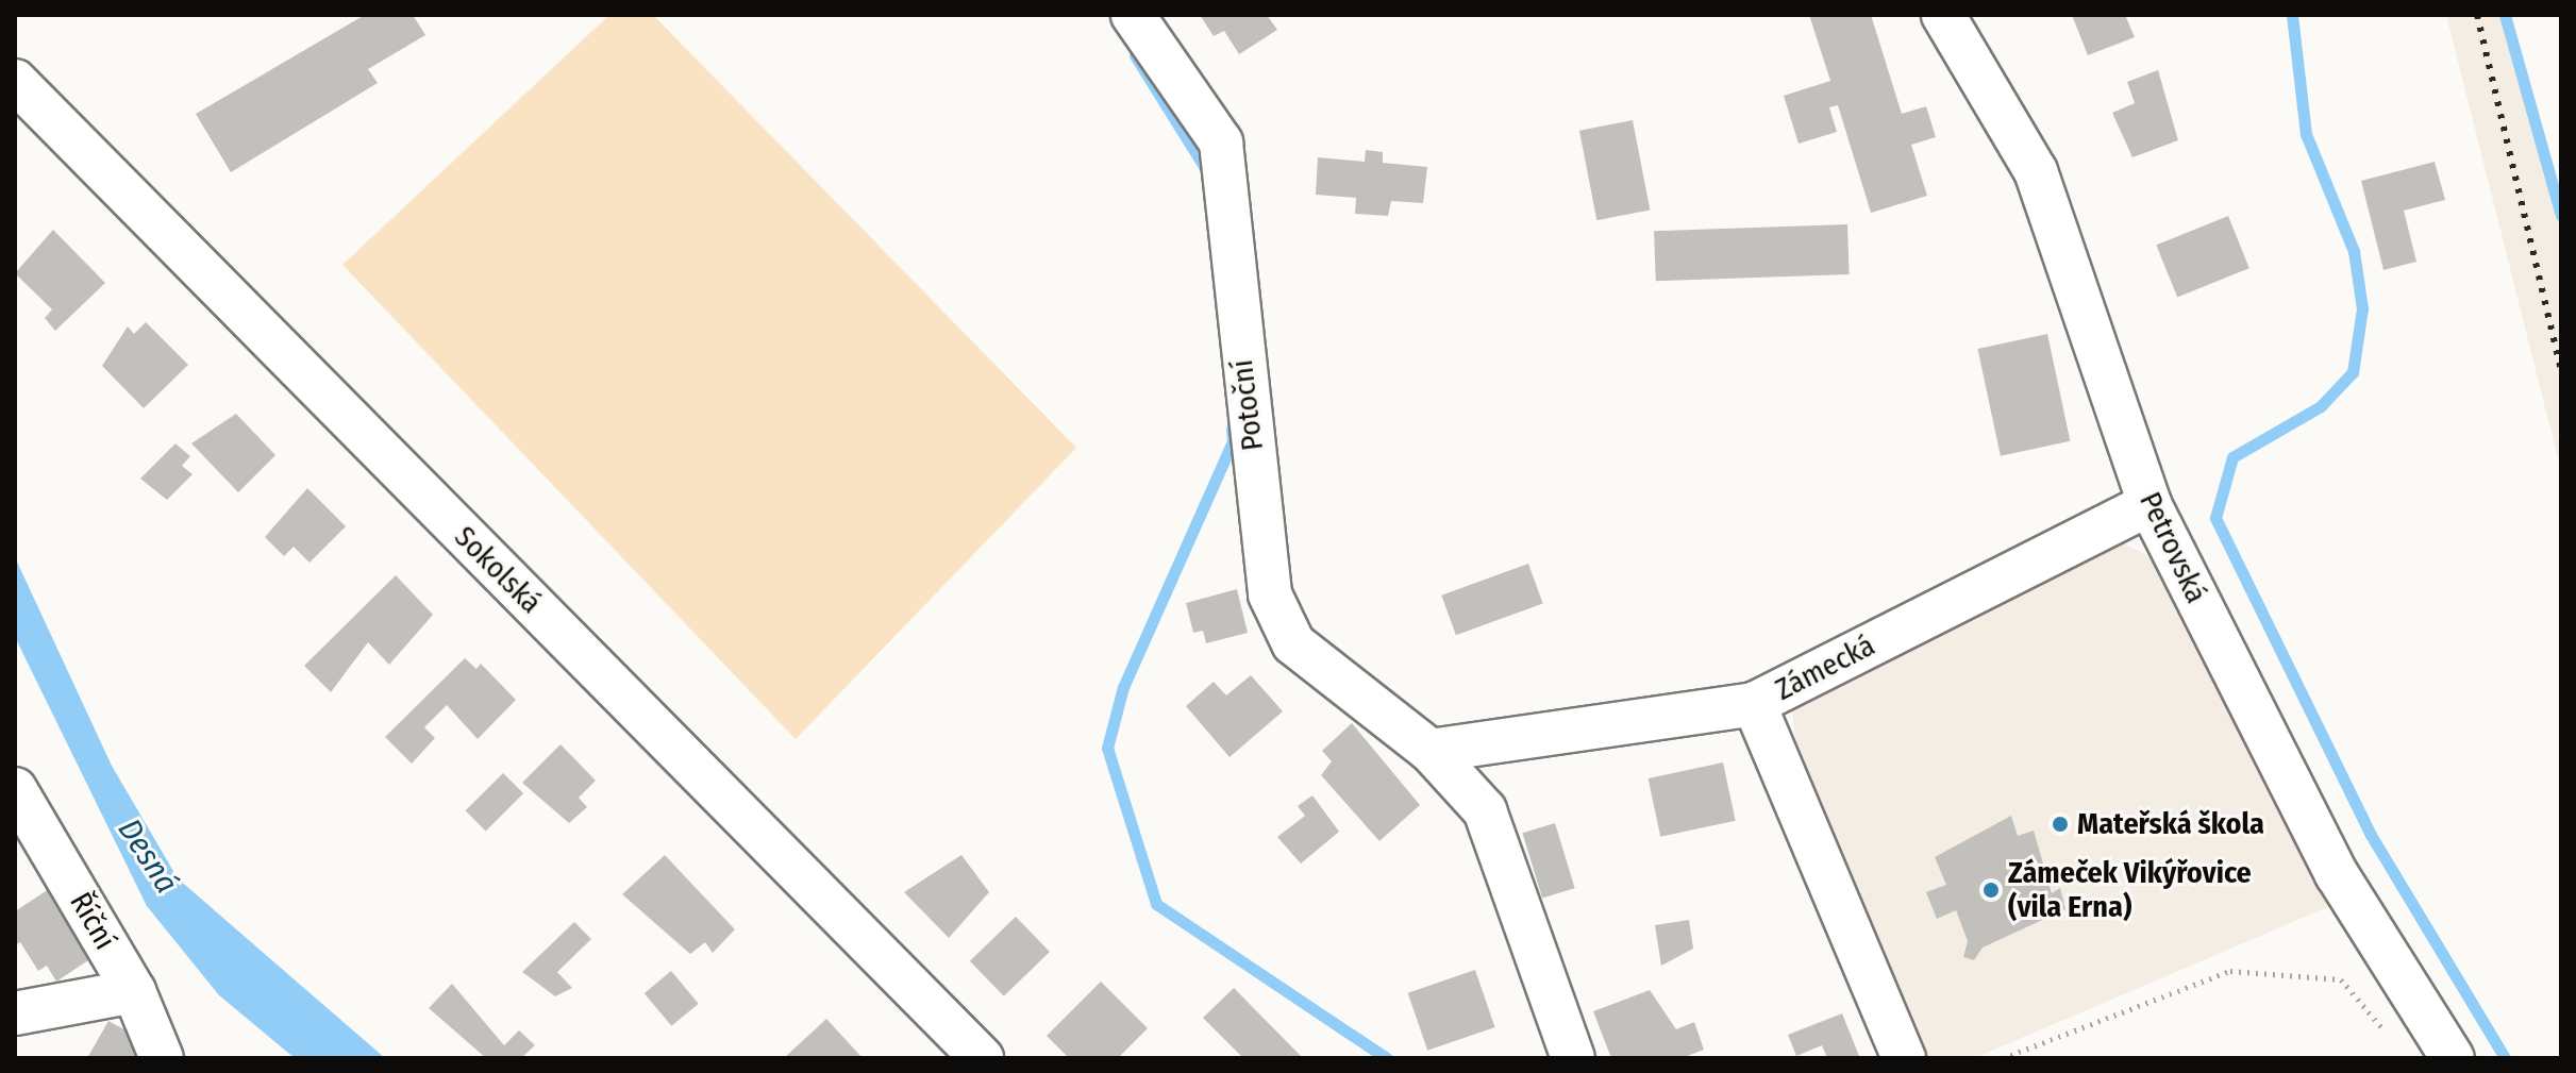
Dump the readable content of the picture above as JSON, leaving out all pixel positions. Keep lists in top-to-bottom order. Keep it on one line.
{"streets":{"street":["Potoční","Petrovská","Sokolská","Zámecká","Říční"]},"crossings":[["Petrovská","Zámecká"]],"water":["Desná"],"places":["Mateřská škola","Zámeček Vikýřovice (vila Erna)"]}
